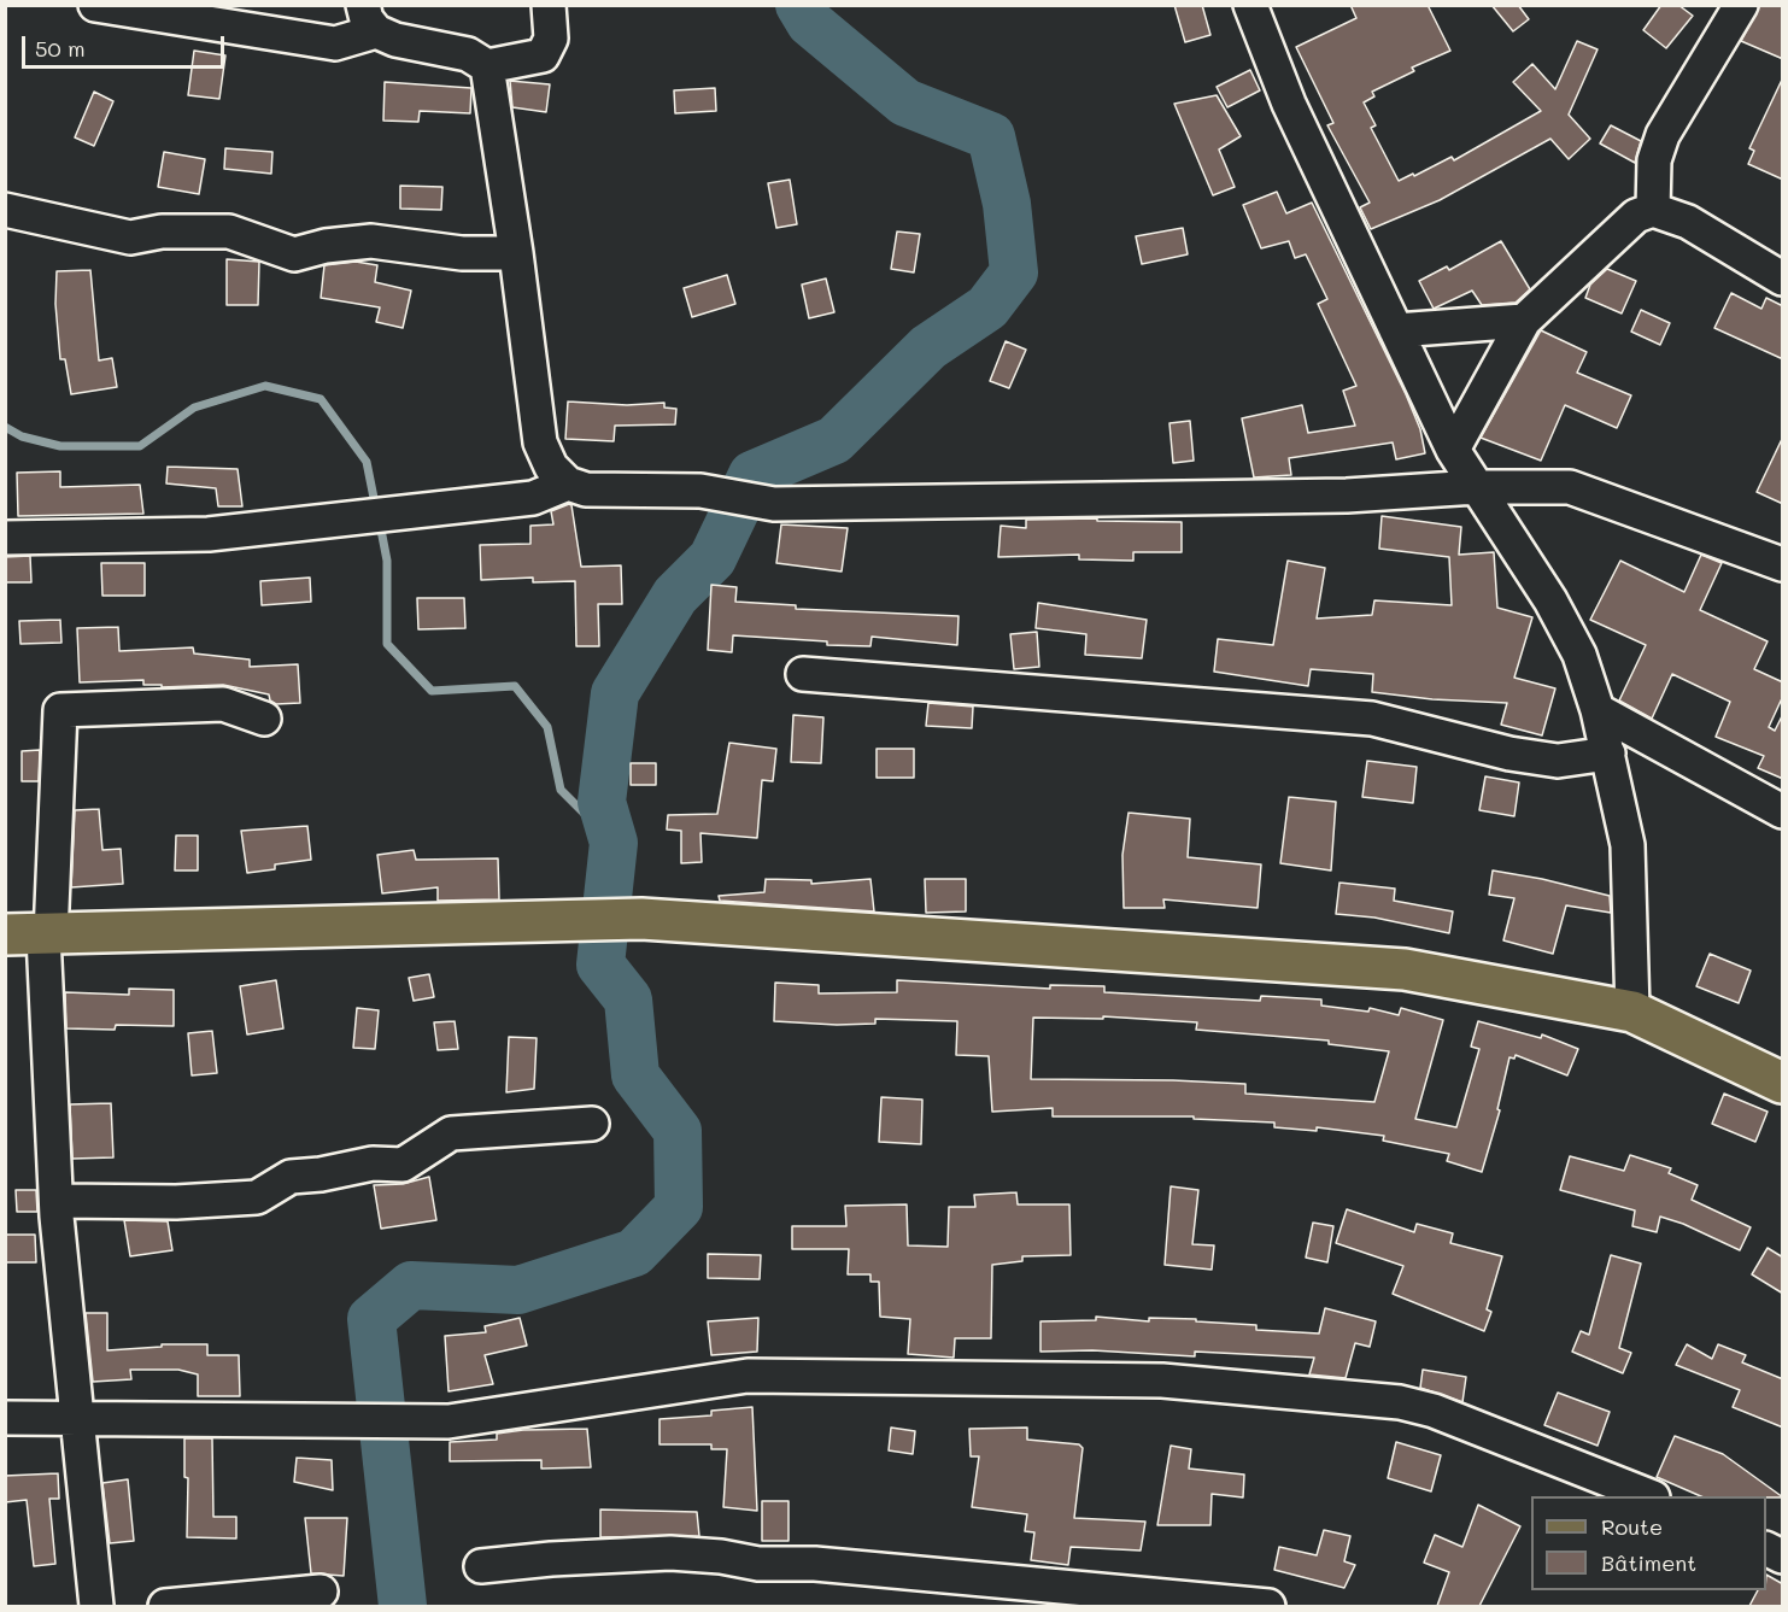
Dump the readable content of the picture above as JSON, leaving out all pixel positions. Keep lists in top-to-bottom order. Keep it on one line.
{"legend":["Route","Bâtiment"],"scale_bar":"50 m"}
